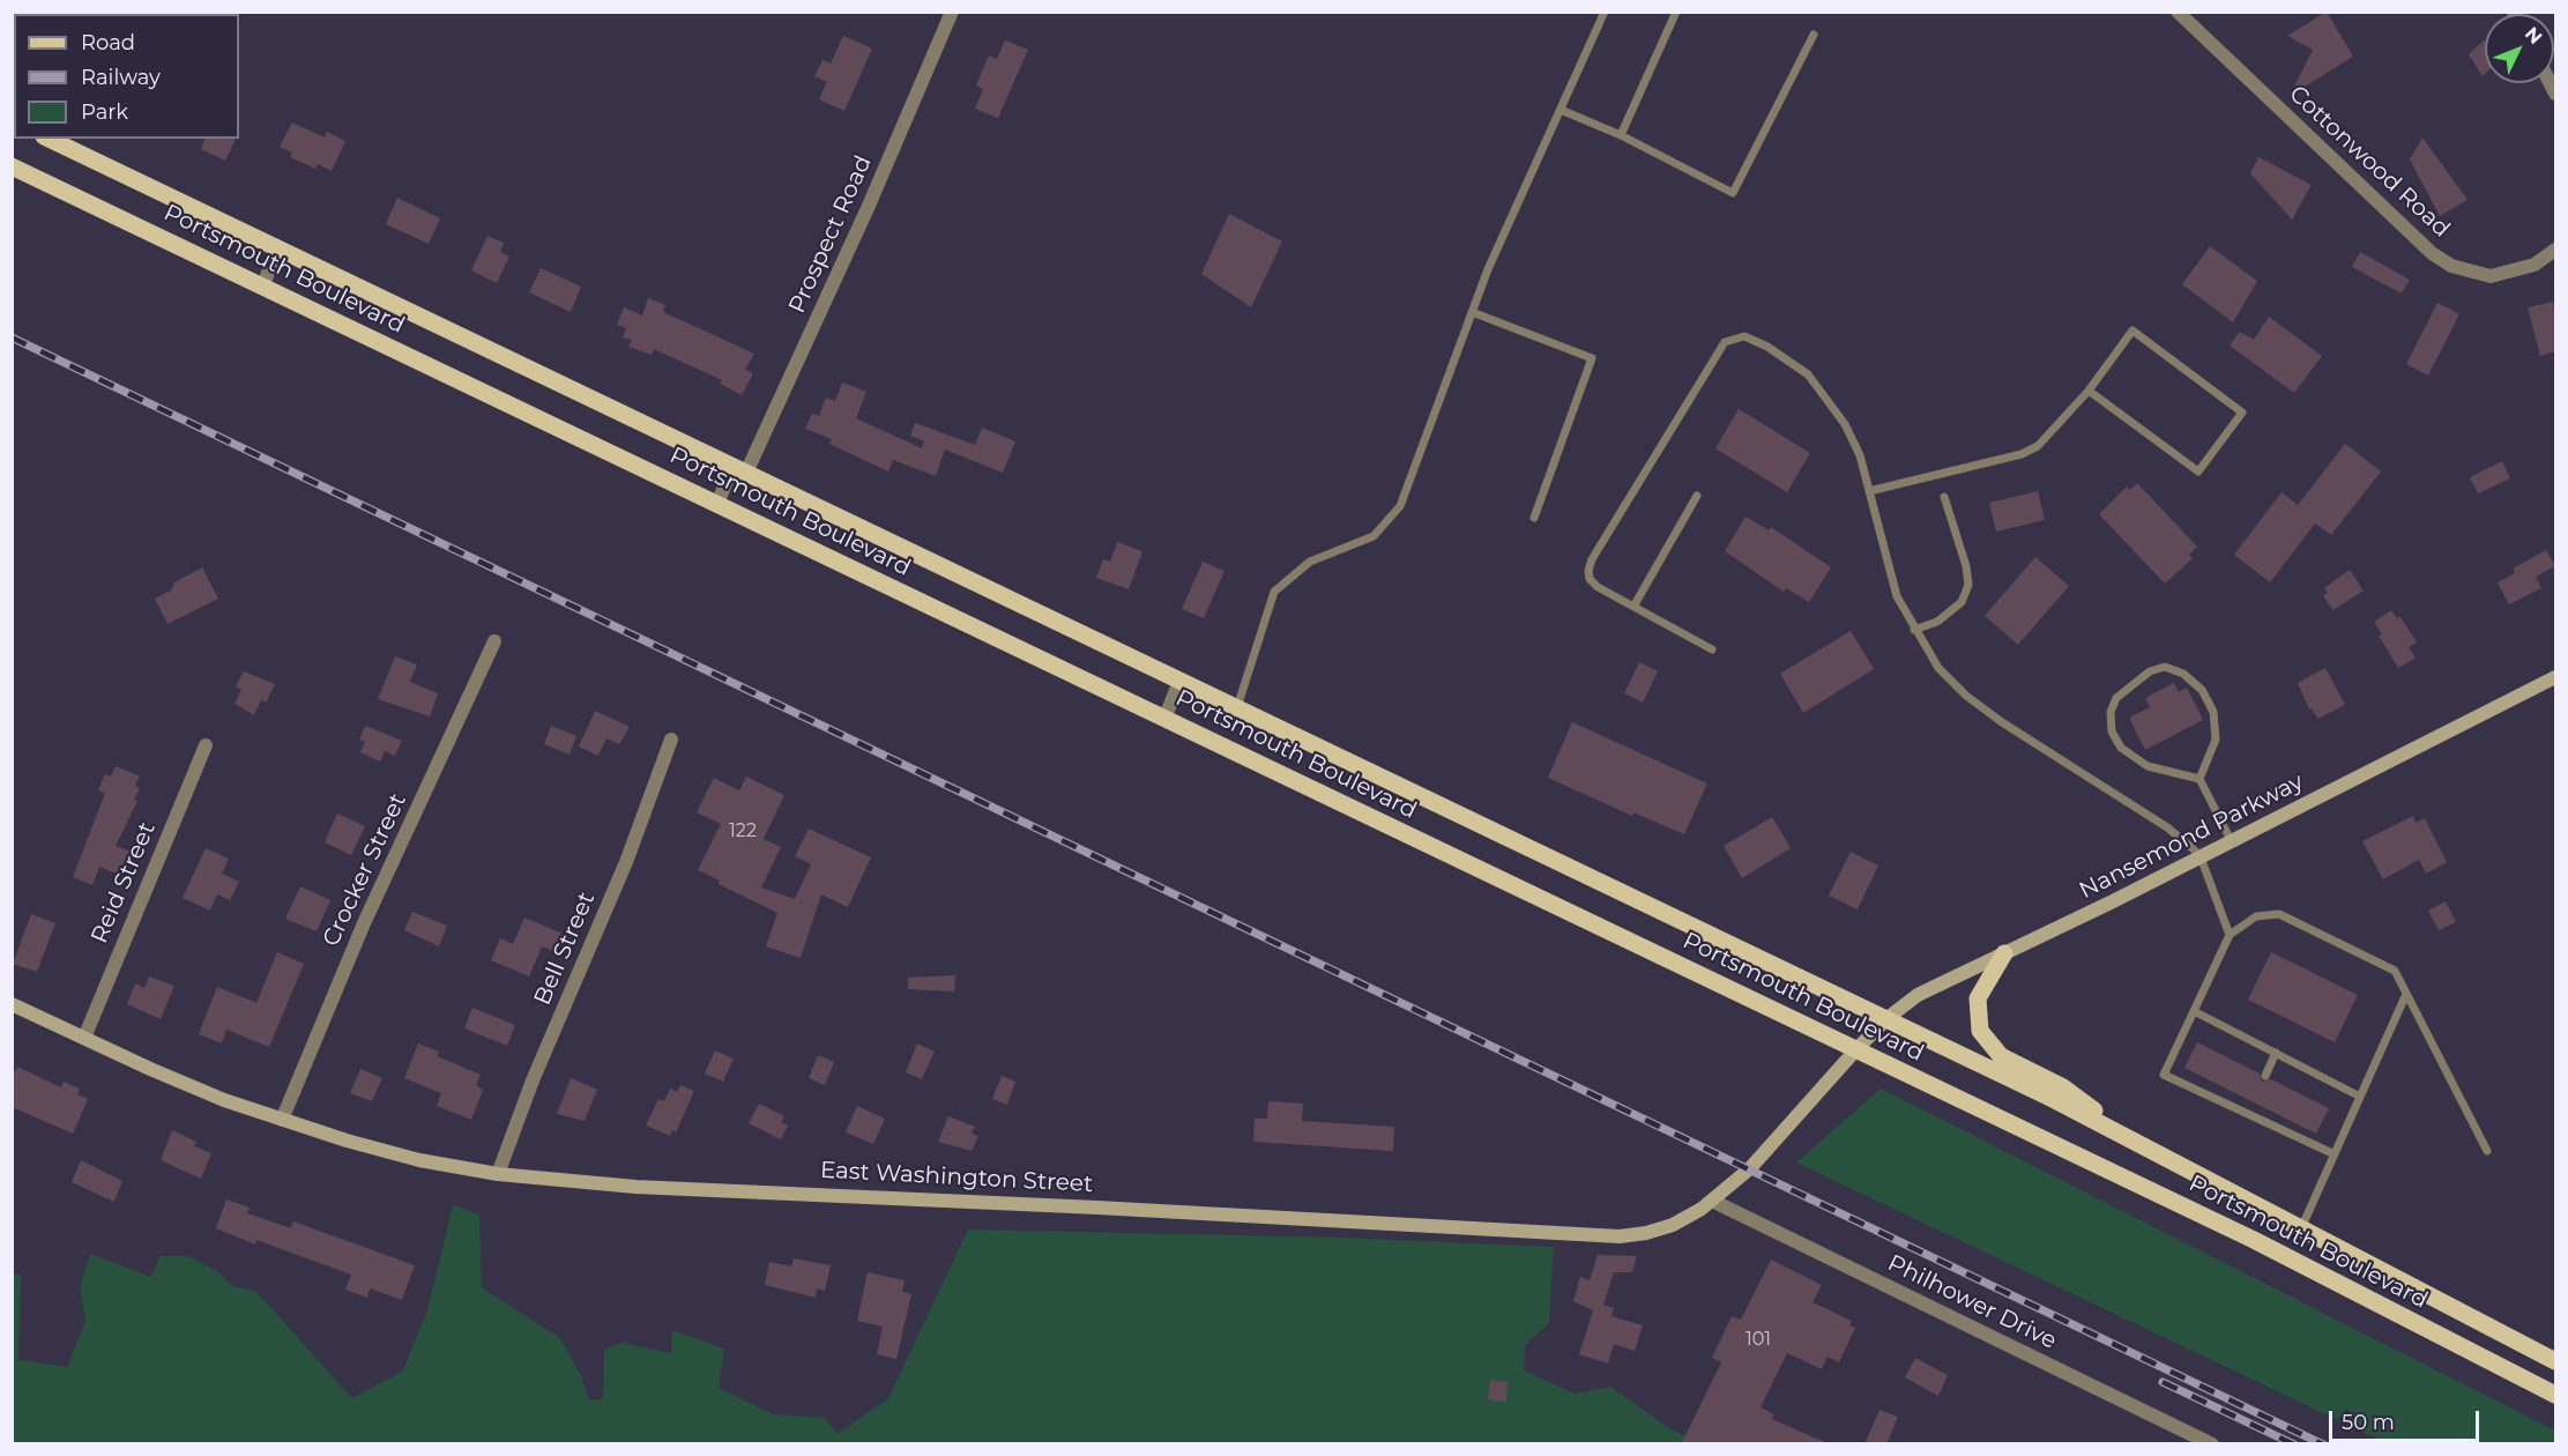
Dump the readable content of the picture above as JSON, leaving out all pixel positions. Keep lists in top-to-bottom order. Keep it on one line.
{"streets":{"main road":["Portsmouth Boulevard","Nansemond Parkway","East Washington Street"],"street":["Cottonwood Road","Prospect Road","Crocker Street","Reid Street","Bell Street","Philhower Drive"]},"crossings":[["Prospect Road","Portsmouth Boulevard"],["Portsmouth Boulevard","Nansemond Parkway"],["Portsmouth Boulevard","East Washington Street"],["Nansemond Parkway","East Washington Street"],["Crocker Street","East Washington Street"],["Reid Street","East Washington Street"],["Bell Street","East Washington Street"],["East Washington Street","Philhower Drive"]],"house_numbers":["122","101"],"legend":["Road","Railway","Park"],"scale_bar":"50 m","north":"top right"}
